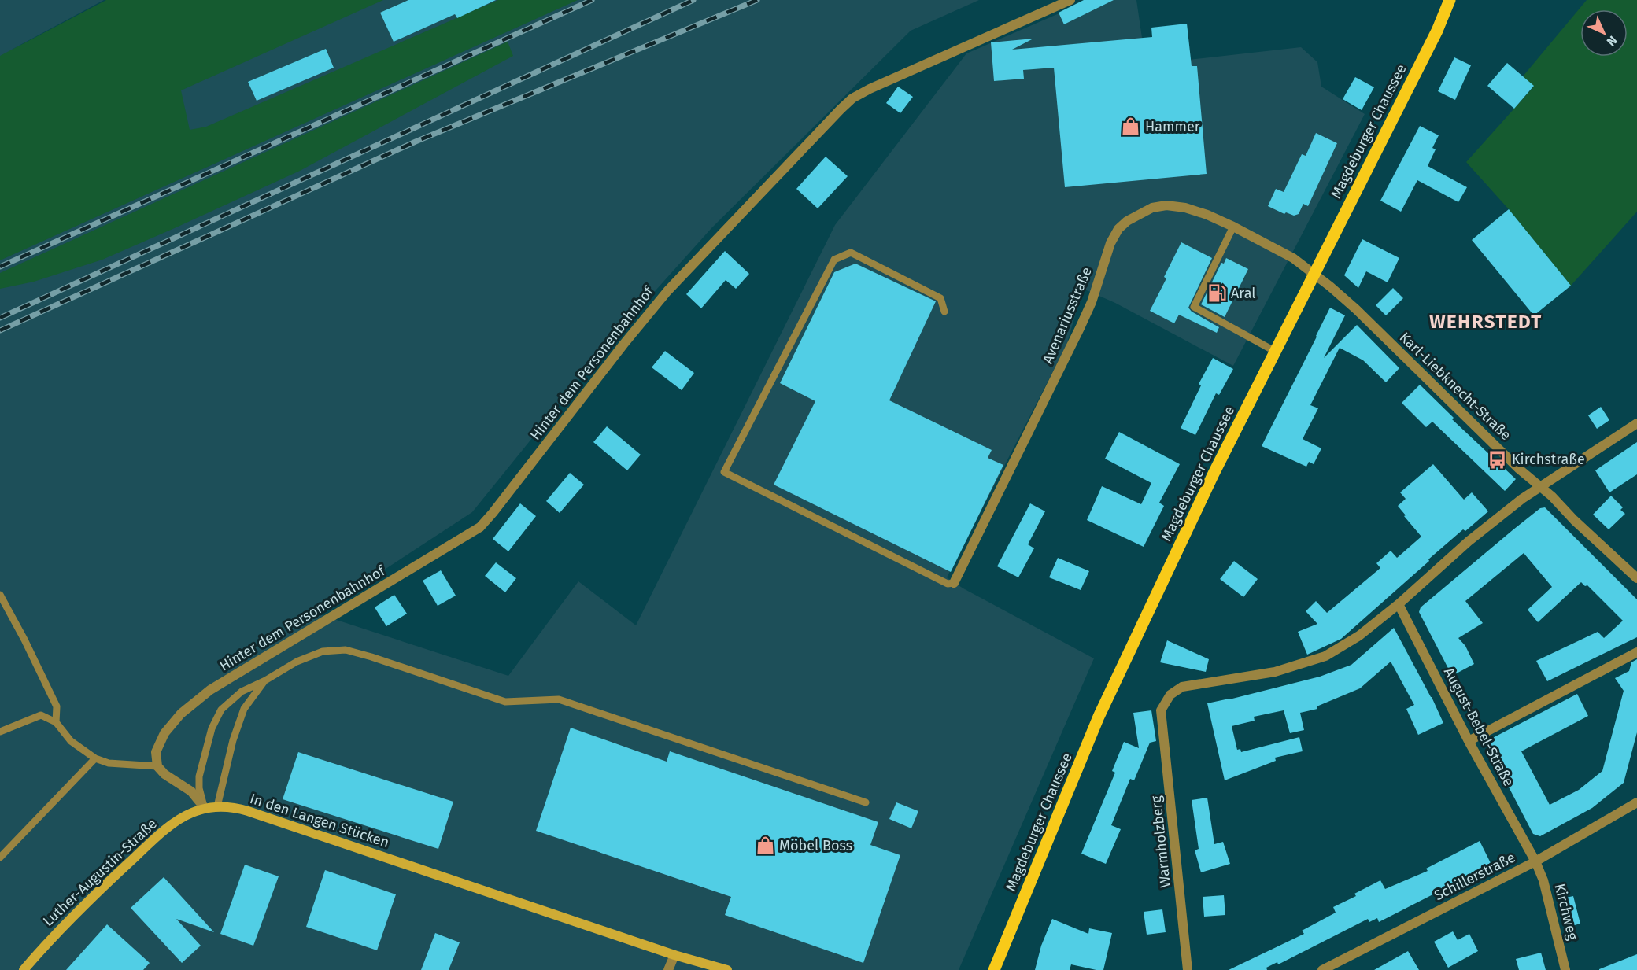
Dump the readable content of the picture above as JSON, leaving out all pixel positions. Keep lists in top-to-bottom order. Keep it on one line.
{"streets":{"main road":["Magdeburger Chaussee"],"street":["Avenariusstraße","Hinter dem Personenbahnhof","Karl-Liebknecht-Straße","August-Bebel-Straße","In den Langen Stücken","Warmholzberg","Luther-Augustin-Straße","Schillerstraße","Kirchweg"]},"crossings":[["Magdeburger Chaussee","Avenariusstraße"],["Magdeburger Chaussee","Karl-Liebknecht-Straße"],["Avenariusstraße","Karl-Liebknecht-Straße"],["August-Bebel-Straße","Warmholzberg"],["August-Bebel-Straße","Schillerstraße"],["August-Bebel-Straße","Kirchweg"],["In den Langen Stücken","Luther-Augustin-Straße"],["Schillerstraße","Kirchweg"]],"districts":["WEHRSTEDT"],"places":{"shop":["Hammer","Möbel Boss"],"fuel station":["Aral"],"bus stop":["Kirchstraße"]},"north":"bottom right"}
